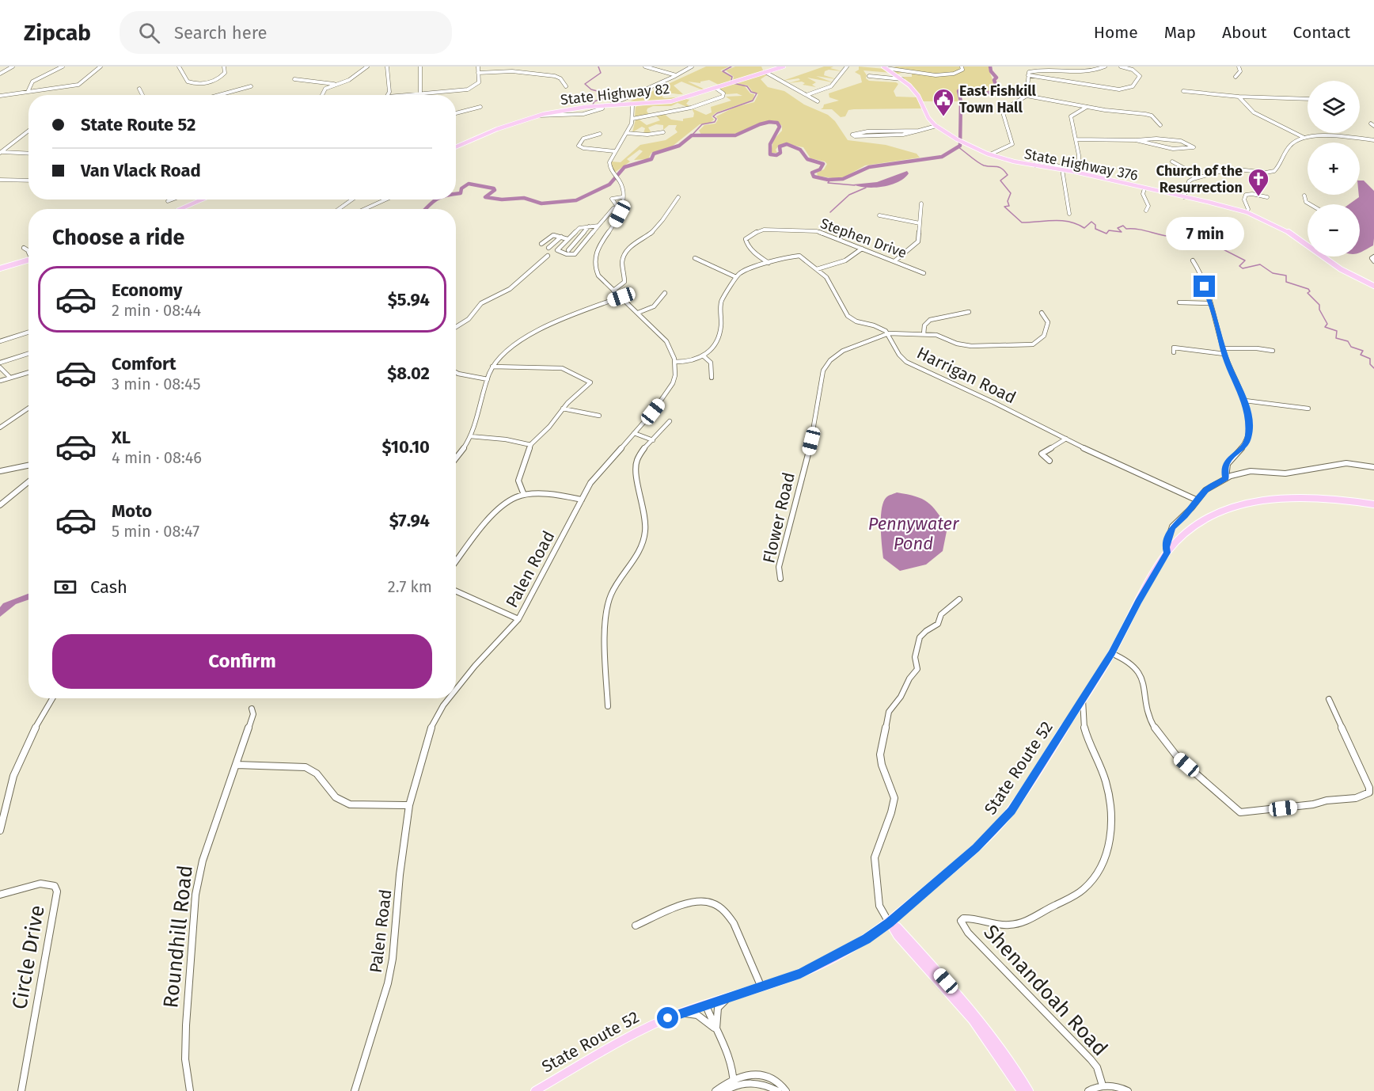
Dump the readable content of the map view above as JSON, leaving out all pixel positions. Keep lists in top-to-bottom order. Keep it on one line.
{"streets":{"main road":["State Highway 82","State Highway 376","State Route 52"],"street":["Stephen Drive","Harrigan Road","Flower Road","Palen Road","Roundhill Road","Circle Drive","Shenandoah Road"]},"crossings":[["Harrigan Road","Flower Road"],["State Route 52","Shenandoah Road"]],"water":["Pennywater Pond"],"places":{"public building":["East Fishkill Town Hall"],"church":["Church of the Resurrection"]},"page":{"header":"Zipcab","search":"Search here","nav":["Home","Map","About","Contact"],"map_buttons":["+","−"],"banner":["State Route 52","Van Vlack Road"],"heading":"Choose a ride","bubble":"7 min","list":[{"name":"Economy","note":"2 min · 08:44","value":"$5.94"},{"name":"Comfort","note":"3 min · 08:45","value":"$8.02"},{"name":"XL","note":"4 min · 08:46","value":"$10.10"},{"name":"Moto","note":"5 min · 08:47","value":"$7.94"}],"pay":["Cash","2.7 km"],"buttons":"Confirm"}}
